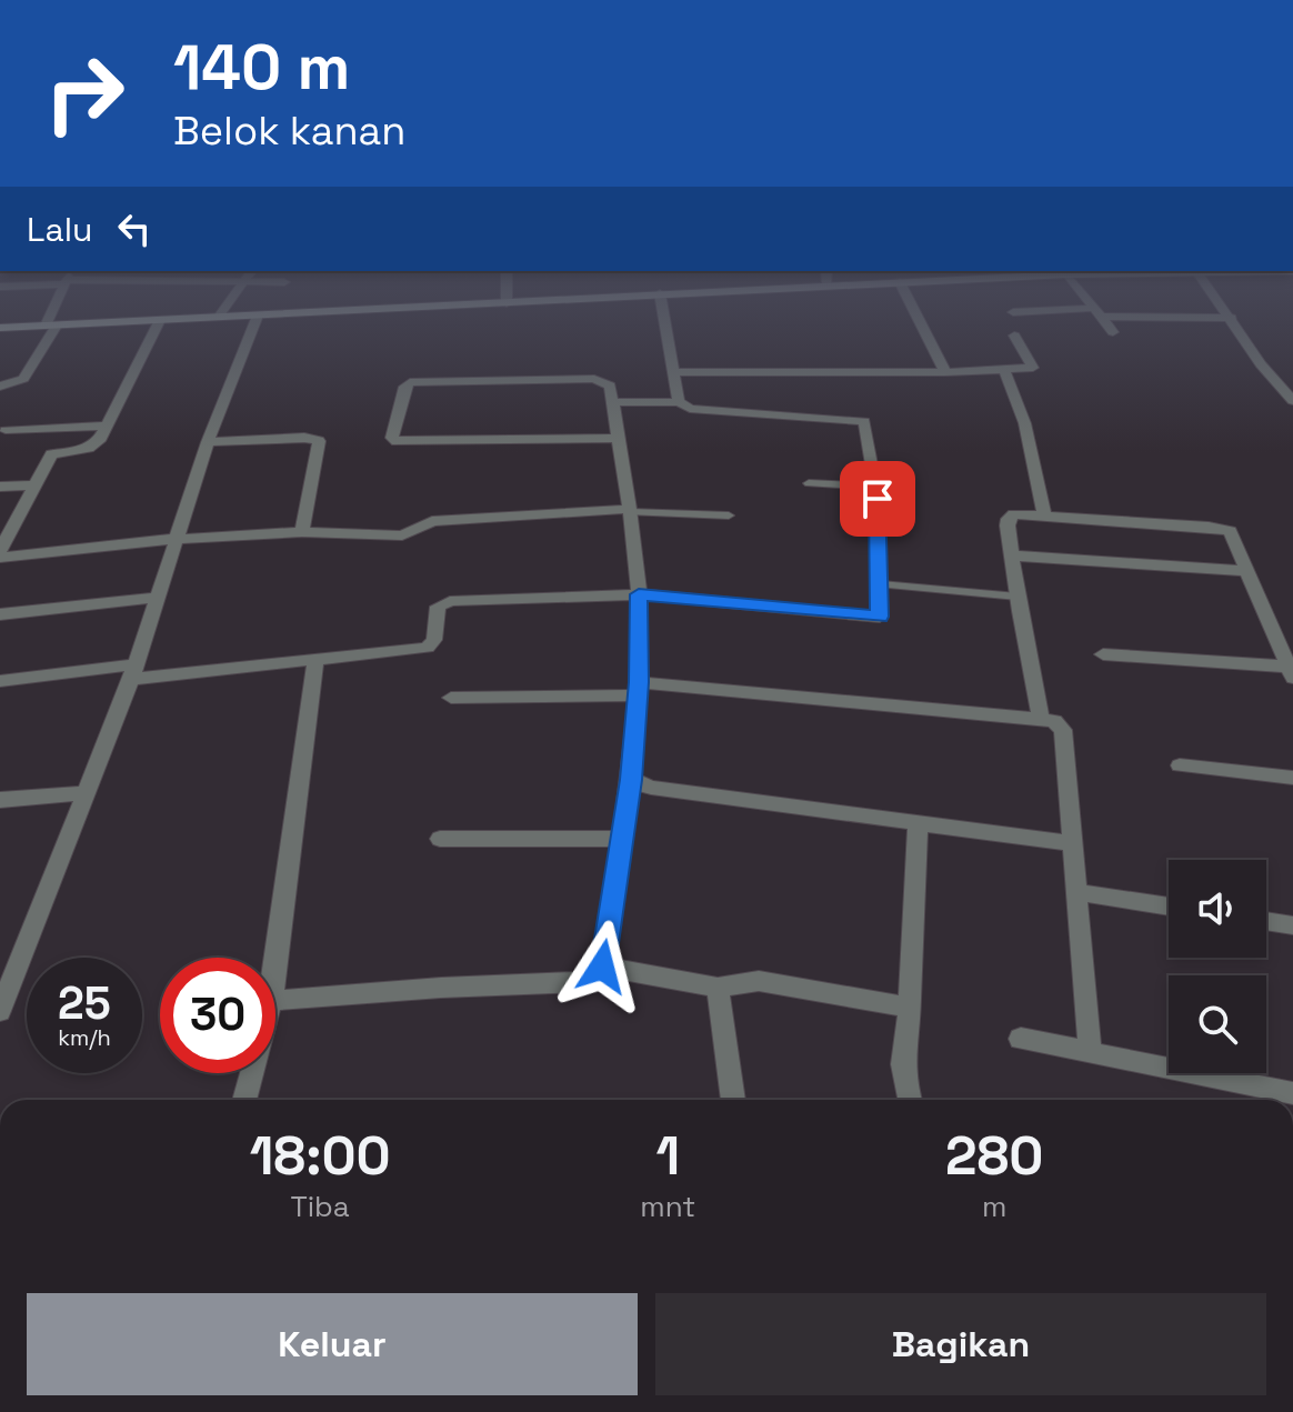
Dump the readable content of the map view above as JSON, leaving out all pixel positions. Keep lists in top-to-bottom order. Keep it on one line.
{"page":{"turn":["140 m","Belok kanan"],"then":"Lalu","speed":"25 km/h","limit":"30","eta":["18:00","Tiba","1","mnt","280","m"],"buttons":["Keluar","Bagikan"]}}
